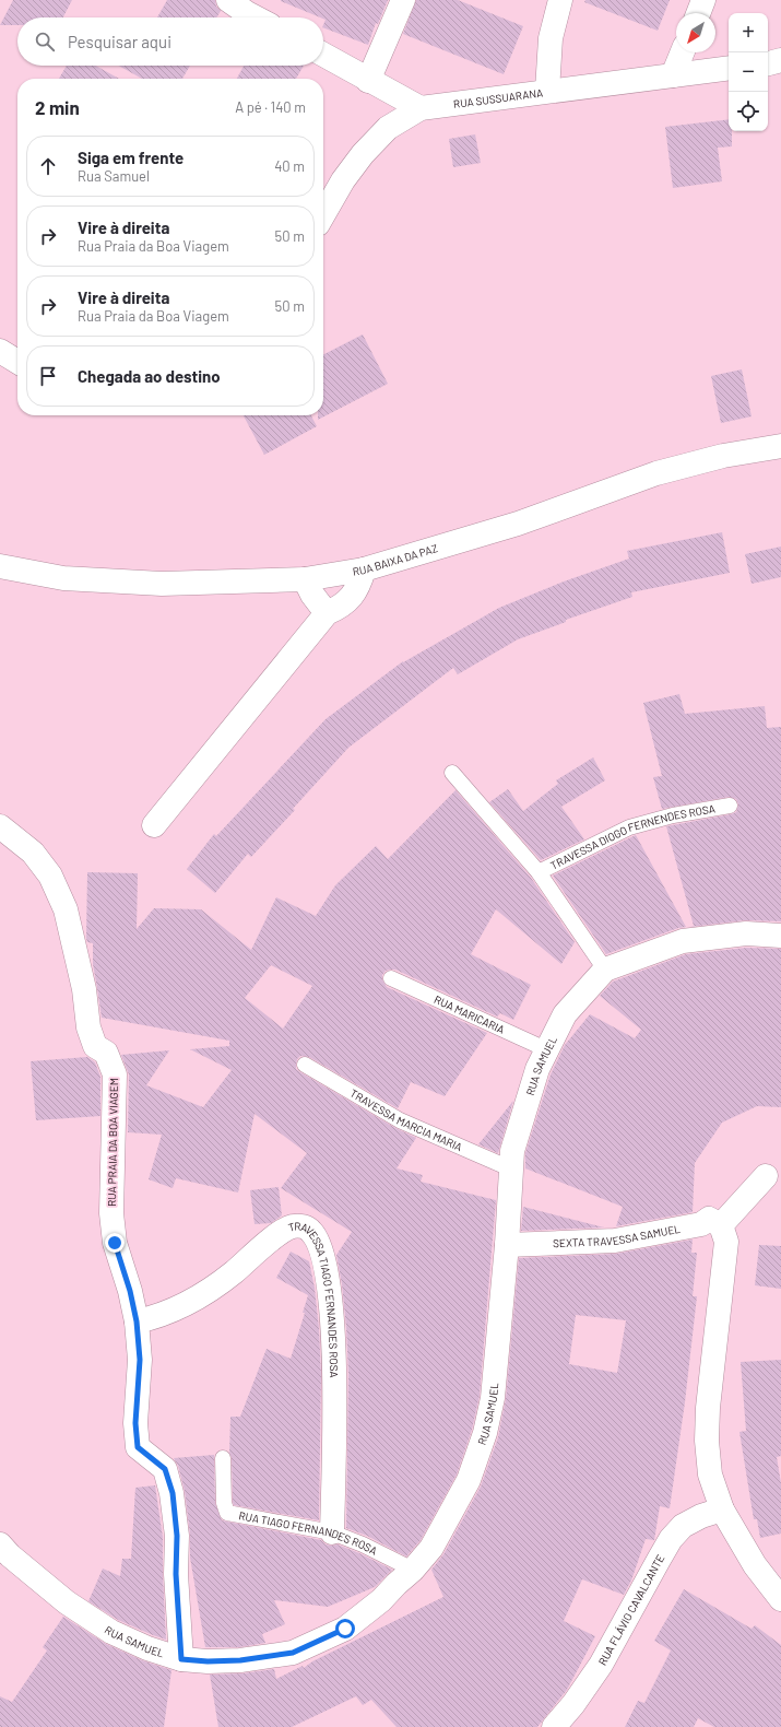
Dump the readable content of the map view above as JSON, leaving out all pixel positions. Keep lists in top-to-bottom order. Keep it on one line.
{"streets":{"street":["RUA SUSSUARANA","RUA BAIXA DA PAZ","RUA SAMUEL","RUA PRAIA DA BOA VIAGEM","SEXTA TRAVESSA SAMUEL","TRAVESSA TIAGO FERNANDES ROSA","RUA FLÁVIO CAVALCANTE"],"lane":["TRAVESSA DIOGO FERNENDES ROSA","RUA MARICARIA","TRAVESSA MARCIA MARIA","RUA TIAGO FERNANDES ROSA"]},"crossings":[["RUA MARICARIA","RUA SAMUEL"],["RUA SAMUEL","TRAVESSA MARCIA MARIA"],["RUA SAMUEL","RUA PRAIA DA BOA VIAGEM"],["RUA SAMUEL","SEXTA TRAVESSA SAMUEL"],["RUA SAMUEL","RUA TIAGO FERNANDES ROSA"],["RUA PRAIA DA BOA VIAGEM","TRAVESSA TIAGO FERNANDES ROSA"],["TRAVESSA TIAGO FERNANDES ROSA","RUA TIAGO FERNANDES ROSA"]],"north":"bottom left","page":{"map_buttons":["+","−"],"search":"Pesquisar aqui","heading":["2 min","A pé · 140 m"],"list":[["Siga em frente","Rua Samuel","40 m"],["Vire à direita","Rua Praia da Boa Viagem","50 m"],["Vire à direita","Rua Praia da Boa Viagem","50 m"],"Chegada ao destino"]}}
